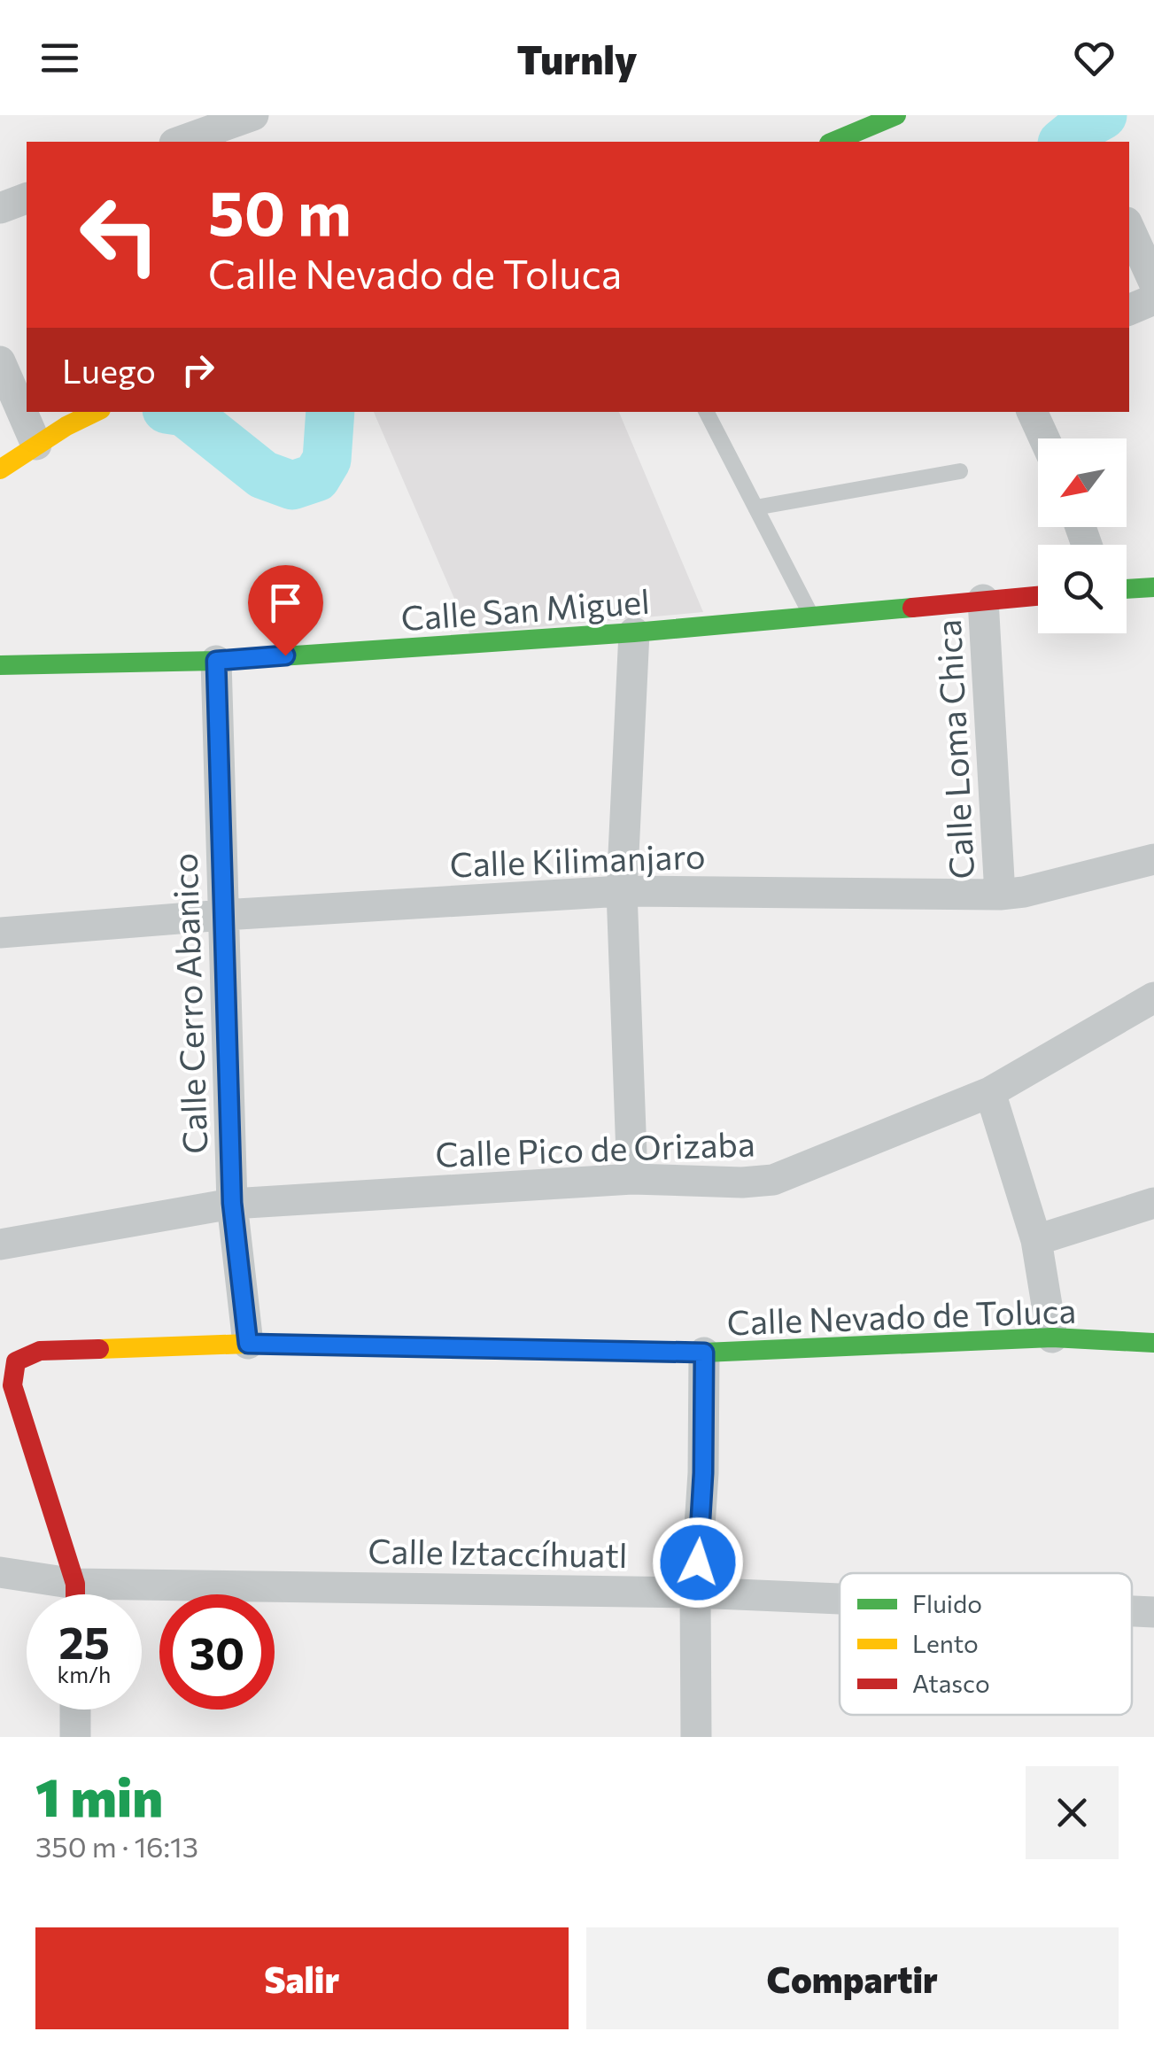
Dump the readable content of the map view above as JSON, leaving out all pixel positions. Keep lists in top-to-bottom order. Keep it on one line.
{"streets":{"street":["Calle San Miguel","Calle Loma Chica","Calle Kilimanjaro","Calle Cerro Abanico","Calle Pico de Orizaba","Calle Nevado de Toluca","Calle Iztaccíhuatl"]},"crossings":[["Calle San Miguel","Calle Loma Chica"],["Calle San Miguel","Calle Cerro Abanico"],["Calle Loma Chica","Calle Kilimanjaro"],["Calle Kilimanjaro","Calle Cerro Abanico"],["Calle Cerro Abanico","Calle Pico de Orizaba"],["Calle Cerro Abanico","Calle Nevado de Toluca"]],"legend":["Fluido","Lento","Atasco"],"north":"bottom left","page":{"header":"Turnly","turn":["50 m","Calle Nevado de Toluca"],"then":"Luego","speed":"25 km/h","limit":"30","heading":["1 min","350 m · 16:13"],"buttons":["Salir","Compartir"]}}
